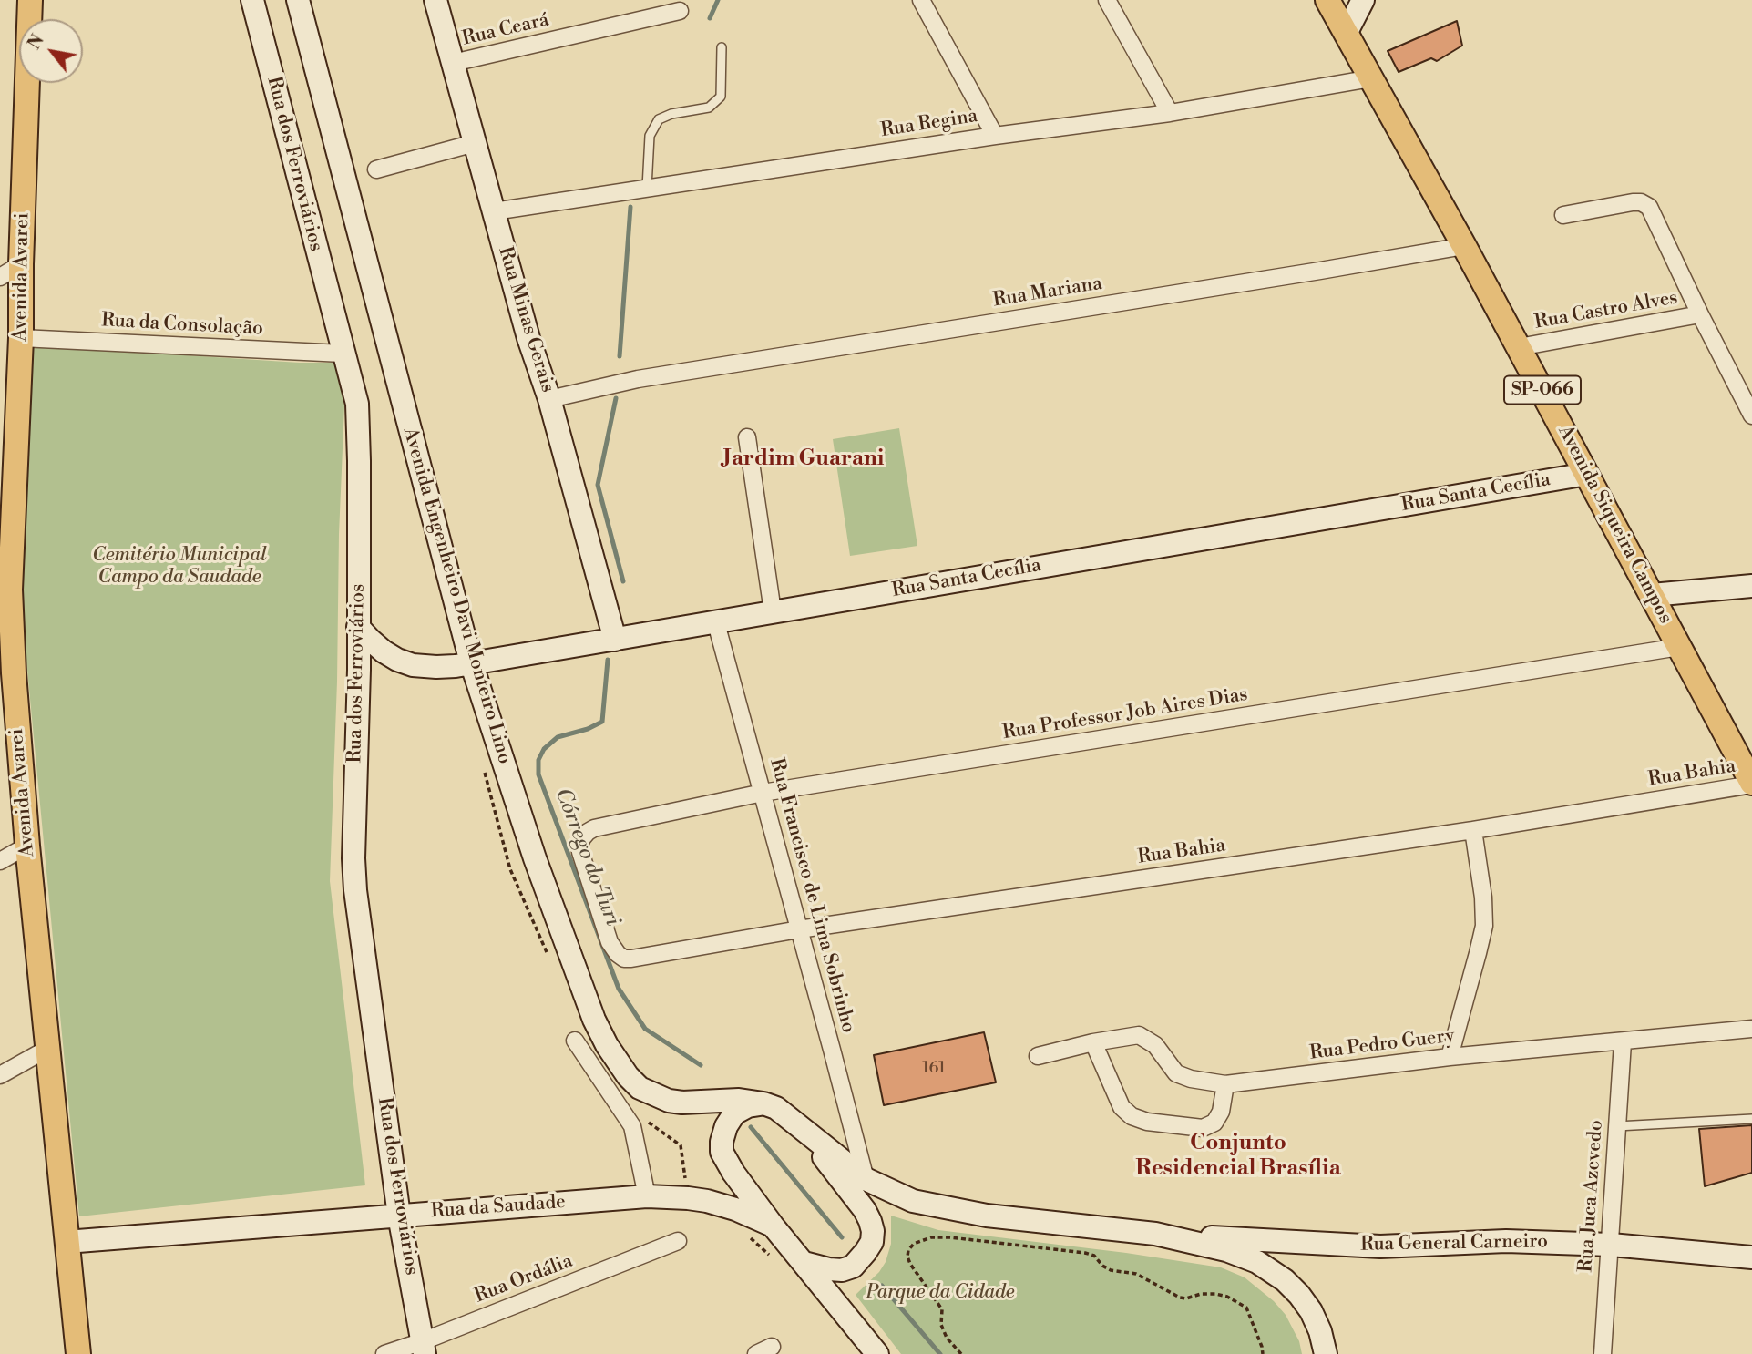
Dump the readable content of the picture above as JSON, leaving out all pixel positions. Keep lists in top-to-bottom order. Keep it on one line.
{"streets":{"main road":["Avenida Avarei","SP-066","Avenida Siqueira Campos"],"street":["Rua Ceará","Rua Regina","Rua dos Ferroviários","Rua Mariana","Rua Castro Alves","Rua Minas Gerais","Rua da Consolação","Rua Santa Cecília","Avenida Engenheiro Davi Monteiro Lino","Rua Professor Job Aires Dias","Rua Bahia","Rua Francisco de Lima Sobrinho","Rua Pedro Guery","Rua Juca Azevedo","Rua da Saudade","Rua General Carneiro","Rua Ordália"]},"crossings":[["Rua Ceará","Rua Minas Gerais"],["Rua Regina","Rua Minas Gerais"],["Rua Regina","Avenida Siqueira Campos"],["Rua dos Ferroviários","Rua da Consolação"],["Rua dos Ferroviários","Rua Santa Cecília"],["Rua dos Ferroviários","Rua da Saudade"],["Rua dos Ferroviários","Rua Ordália"],["Avenida Avarei","Rua da Consolação"],["Avenida Avarei","Rua da Saudade"],["Rua Mariana","Rua Minas Gerais"],["Rua Mariana","Avenida Siqueira Campos"],["Rua Castro Alves","Avenida Siqueira Campos"],["Rua Minas Gerais","Rua Santa Cecília"],["Rua Santa Cecília","Avenida Siqueira Campos"],["Rua Santa Cecília","Avenida Engenheiro Davi Monteiro Lino"],["Rua Santa Cecília","Rua Francisco de Lima Sobrinho"],["Avenida Siqueira Campos","Rua Professor Job Aires Dias"],["Avenida Siqueira Campos","Rua Bahia"],["Avenida Engenheiro Davi Monteiro Lino","Rua Francisco de Lima Sobrinho"],["Avenida Engenheiro Davi Monteiro Lino","Rua General Carneiro"],["Rua Professor Job Aires Dias","Rua Bahia"],["Rua Professor Job Aires Dias","Rua Francisco de Lima Sobrinho"],["Rua Bahia","Rua Francisco de Lima Sobrinho"],["Rua Pedro Guery","Rua Juca Azevedo"],["Rua Juca Azevedo","Rua General Carneiro"]],"districts":["Jardim Guarani","Conjunto Residencial Brasília"],"water":["Córrego do Turi"],"parks":["Cemitério Municipal Campo da Saudade","Parque da Cidade"],"house_numbers":["161"],"north":"top left"}
